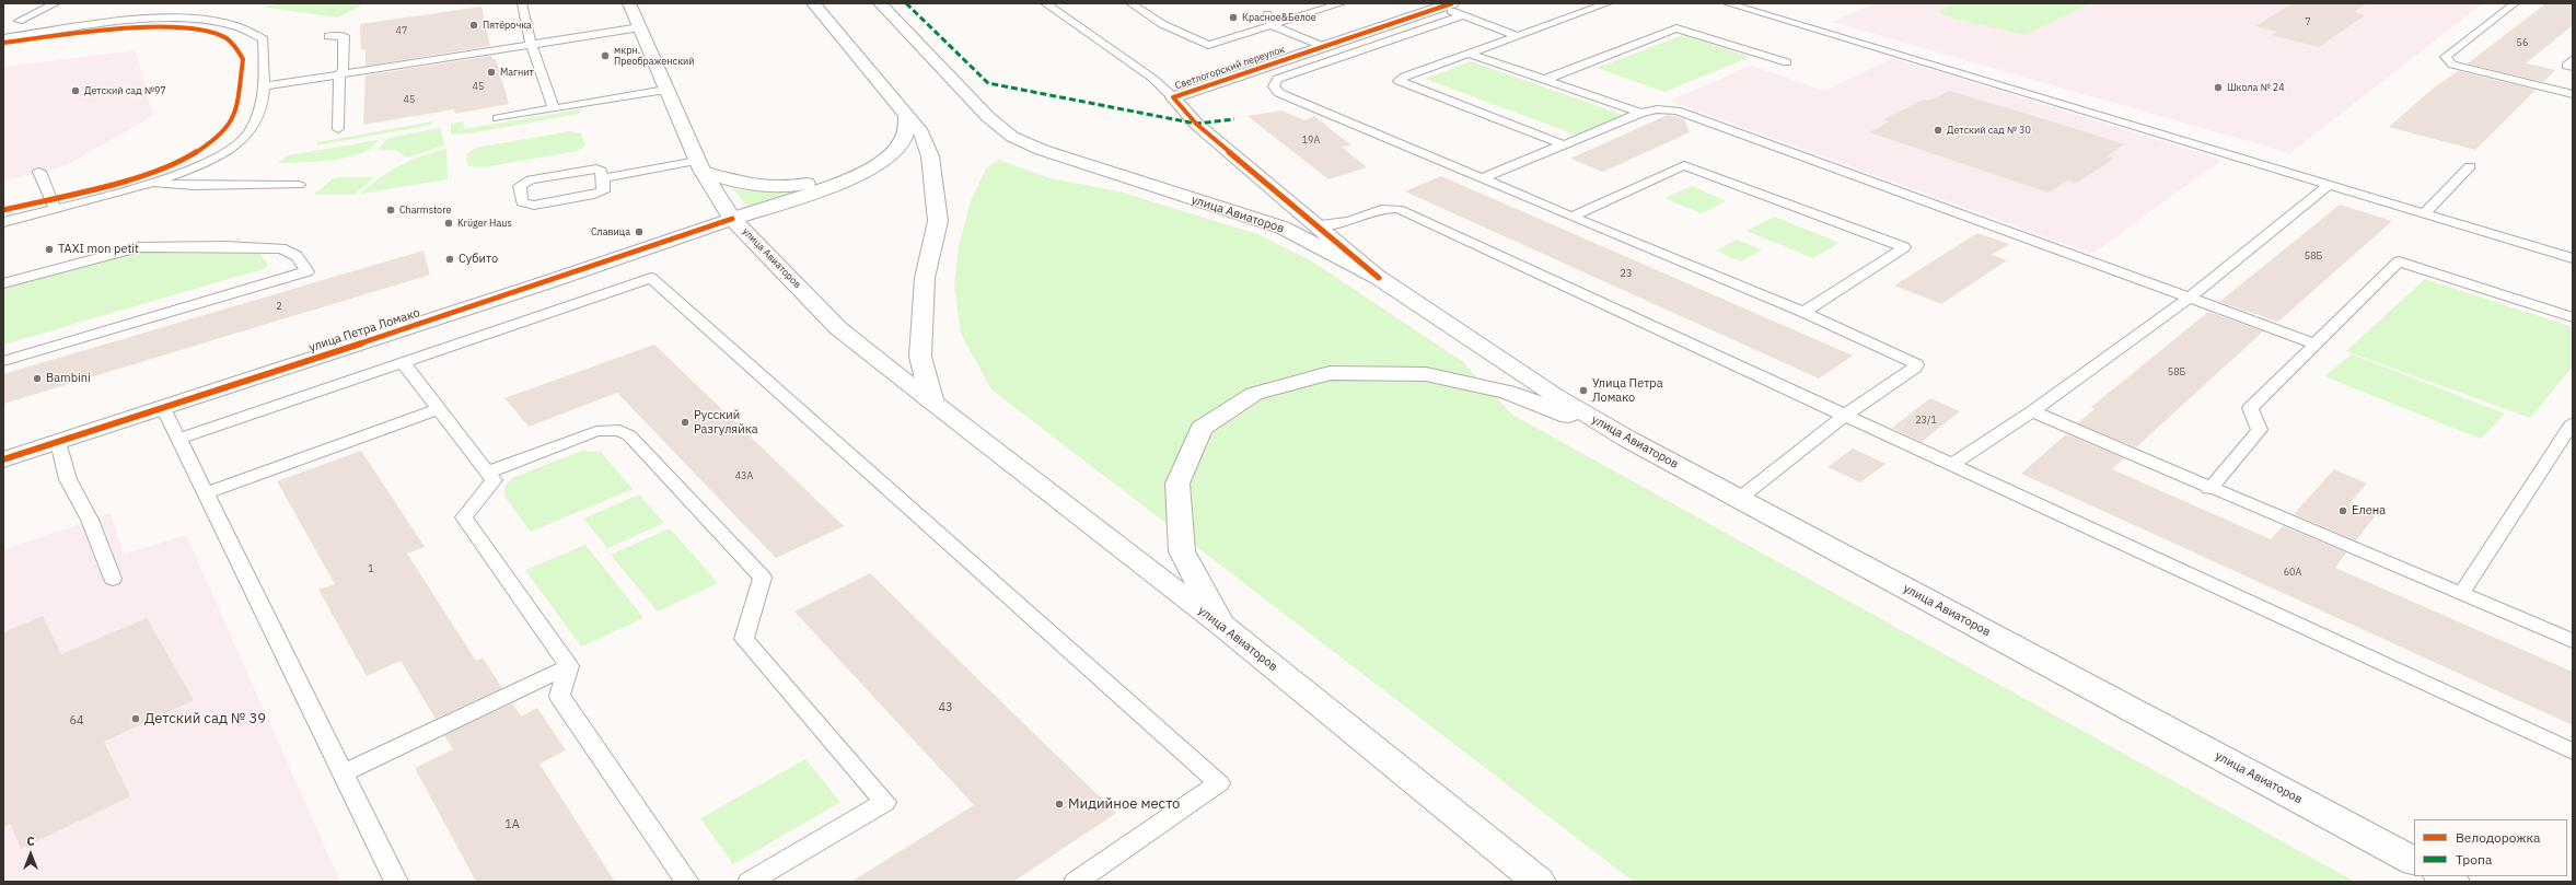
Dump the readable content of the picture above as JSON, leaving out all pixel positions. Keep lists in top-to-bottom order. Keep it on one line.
{"streets":{"main road":["Светлогорский переулок","улица Авиаторов","улица Петра Ломако"]},"crossings":[["Светлогорский переулок","улица Авиаторов"],["улица Авиаторов","улица Петра Ломако"]],"places":["Красное&Белое","Пятёрочка","мкрн. Преображенский","Магнит","Школа № 24","Детский сад №97","Детский сад № 30","Charmstore","Krüger Haus","Славица","TAXI mon petit","Субито","Bambini","Улица Петра Ломако","Русский Разгуляйка","Елена","Детский сад № 39","Мидийное место"],"house_numbers":["7","47","56","45","45","19А","58Б","23","2","58Б","23/1","43А","1","60А","43","64","1А"],"legend":["Велодорожка","Тропа"],"north":"top"}
